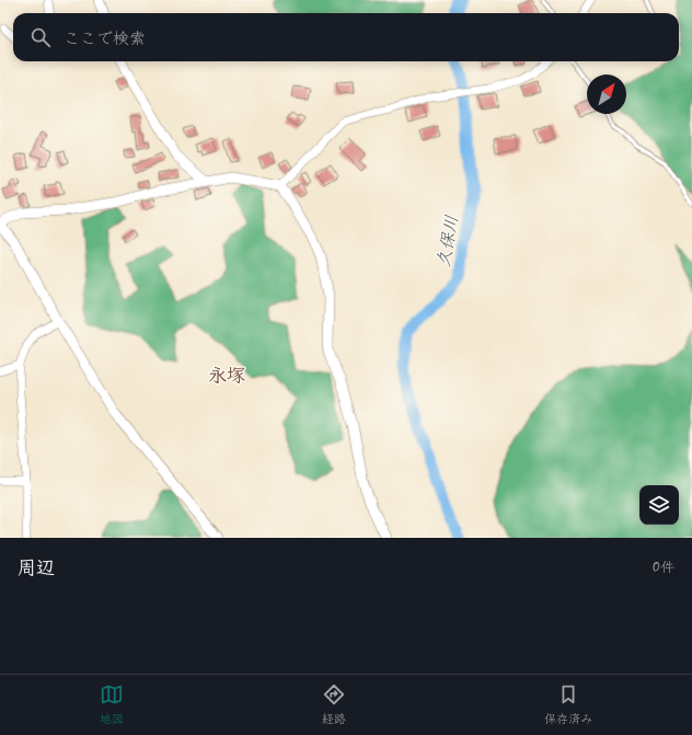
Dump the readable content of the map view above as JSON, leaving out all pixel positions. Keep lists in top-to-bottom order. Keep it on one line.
{"districts":["永塚"],"water":["久保川"],"north":"top right","page":{"search":"ここで検索","heading":["周辺","0件"],"nav":["地図","経路","保存済み"]}}
